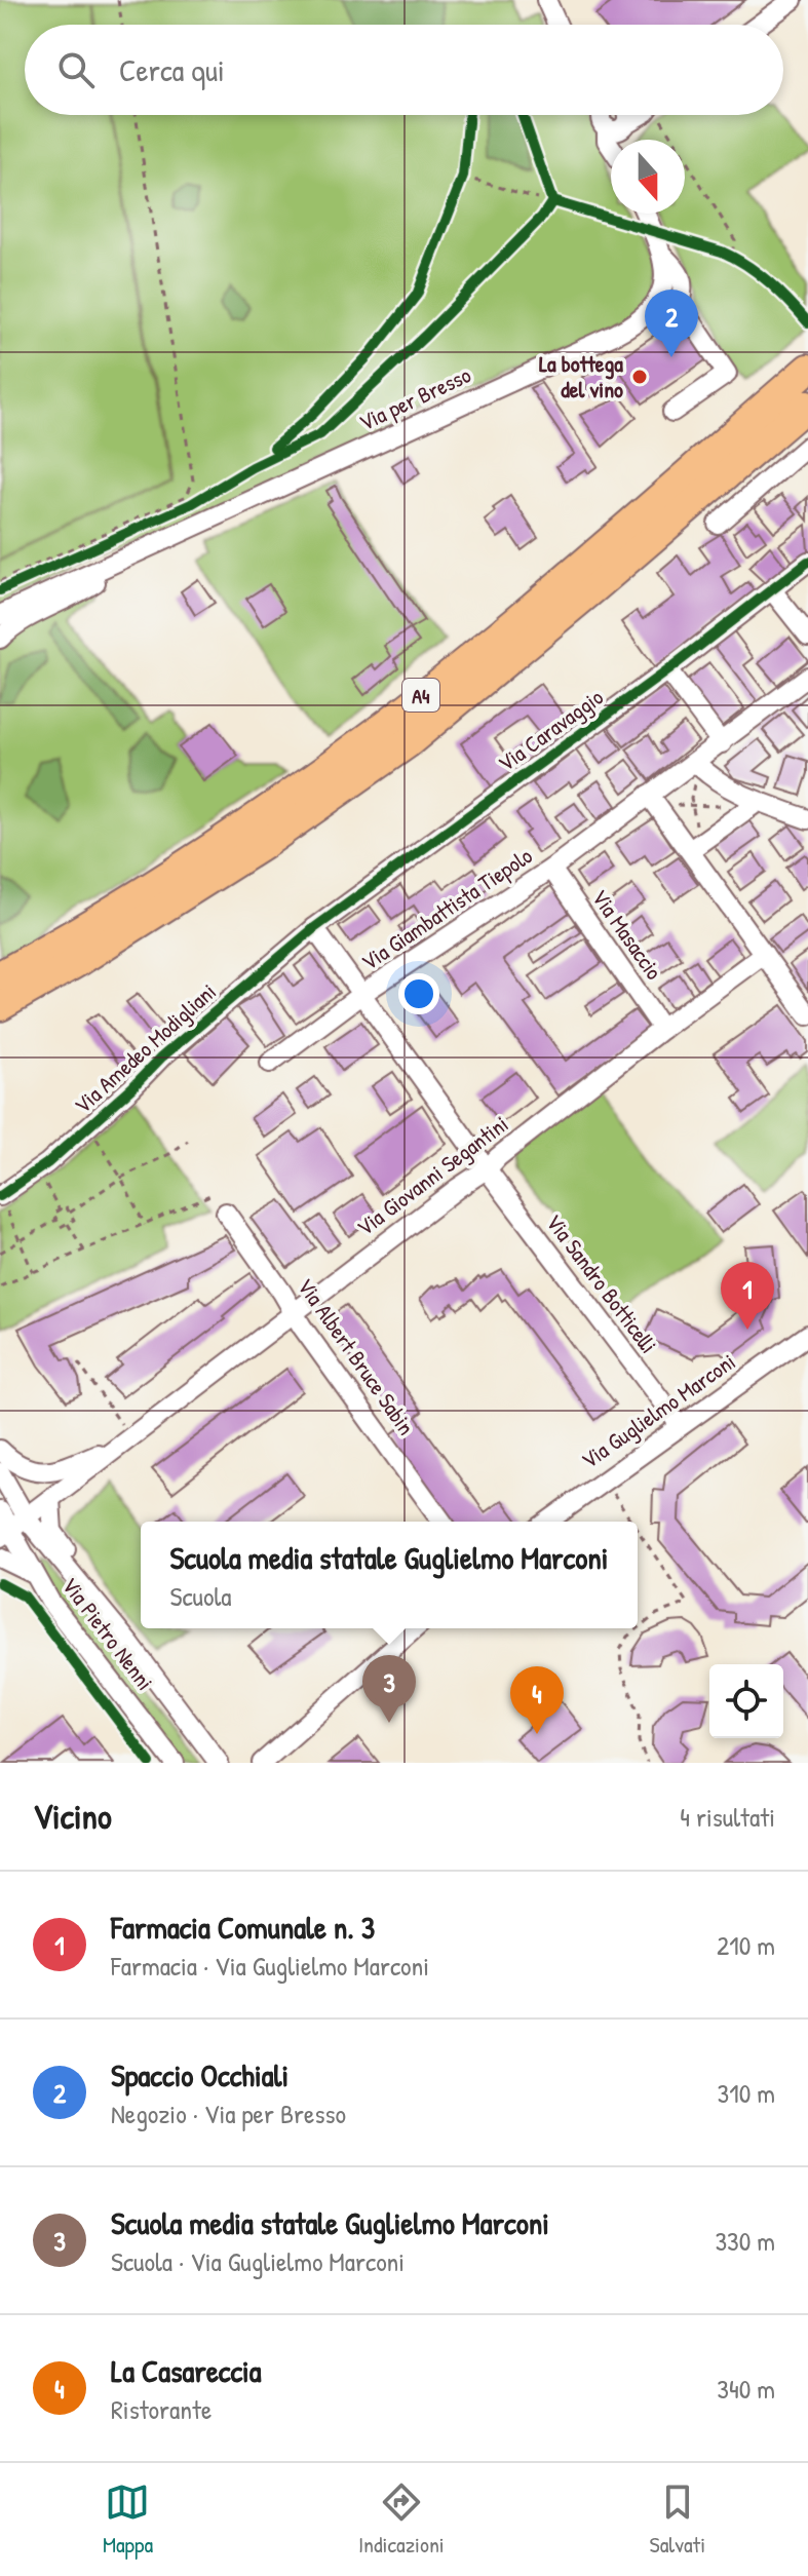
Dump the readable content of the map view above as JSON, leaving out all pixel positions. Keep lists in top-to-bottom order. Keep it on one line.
{"streets":{"highway":["A4"],"street":["Via per Bresso","Via Caravaggio","Via Giambattista Tiepolo","Via Masaccio","Via Amedeo Modigliani","Via Giovanni Segantini","Via Sandro Botticelli","Via Albert Bruce Sabin","Via Guglielmo Marconi","Via Pietro Nenni"]},"crossings":[["Via Caravaggio","Via Amedeo Modigliani"],["Via Caravaggio","Via Sandro Botticelli"],["Via Giambattista Tiepolo","Via Masaccio"],["Via Giambattista Tiepolo","Via Sandro Botticelli"],["Via Masaccio","Via Giovanni Segantini"],["Via Amedeo Modigliani","Via Sandro Botticelli"],["Via Giovanni Segantini","Via Sandro Botticelli"],["Via Giovanni Segantini","Via Albert Bruce Sabin"],["Via Giovanni Segantini","Via Pietro Nenni"],["Via Sandro Botticelli","Via Guglielmo Marconi"]],"places":["La bottega del vino"],"north":"bottom","page":{"search":"Cerca qui","pins":["2","1","3","4"],"popup":["Scuola media statale Guglielmo Marconi","Scuola"],"heading":["Vicino","4 risultati"],"list":[{"mark":"1","name":"Farmacia Comunale n. 3","note":"Farmacia · Via Guglielmo Marconi","value":"210 m"},{"mark":"2","name":"Spaccio Occhiali","note":"Negozio · Via per Bresso","value":"310 m"},{"mark":"3","name":"Scuola media statale Guglielmo Marconi","note":"Scuola · Via Guglielmo Marconi","value":"330 m"},{"mark":"4","name":"La Casareccia","note":"Ristorante","value":"340 m"}],"nav":["Mappa","Indicazioni","Salvati"]}}
